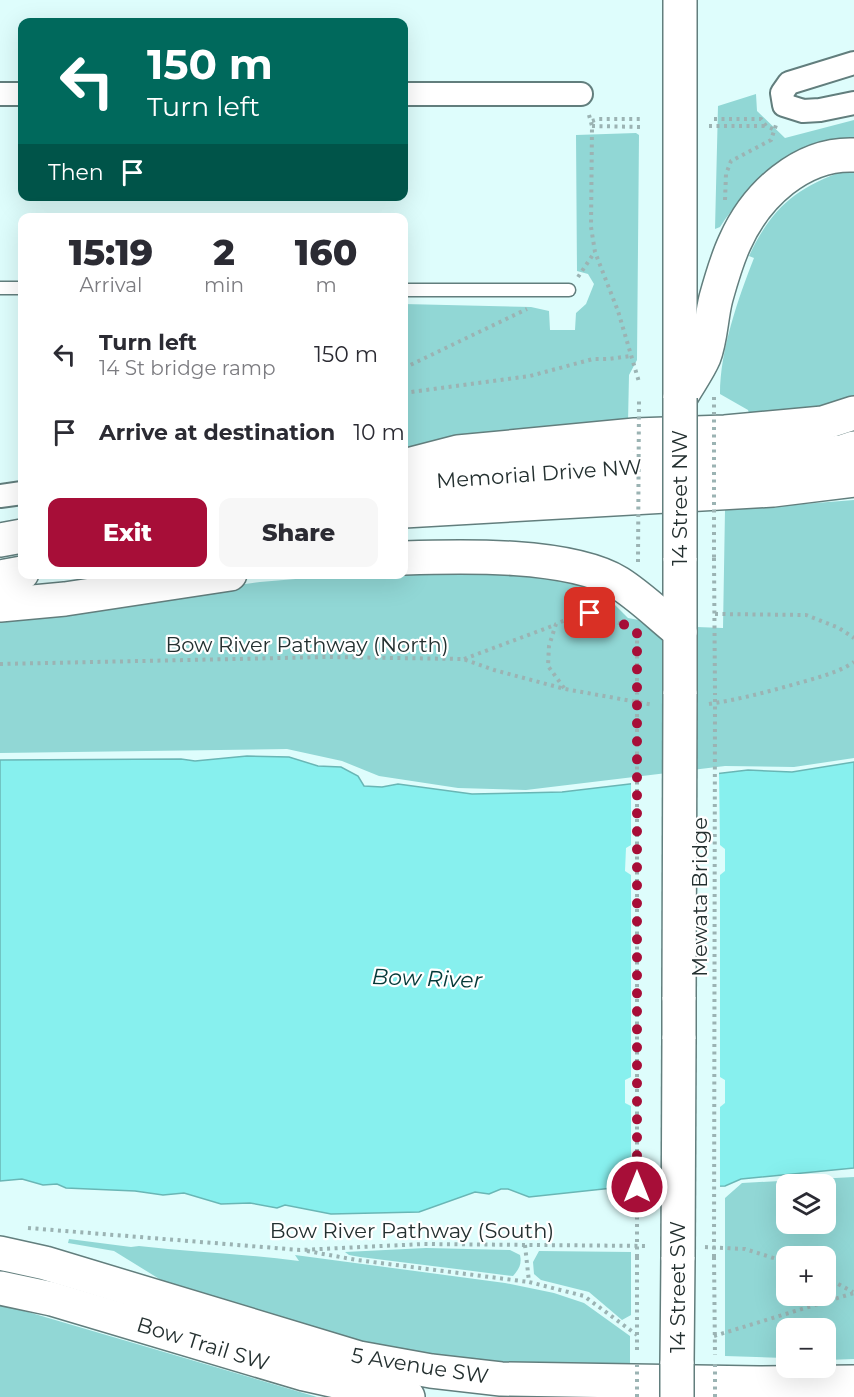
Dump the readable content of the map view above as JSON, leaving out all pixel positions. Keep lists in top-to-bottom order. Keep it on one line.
{"streets":{"main road":["Memorial Drive NW","14 Street NW","14 Street SW","Bow Trail SW","5 Avenue SW"],"path":["Bow River Pathway (North)","Mewata Bridge","Bow River Pathway (South)"]},"crossings":[["14 Street NW","Bow River Pathway (North)"],["14 Street NW","14 Street SW"],["Bow River Pathway (South)","14 Street SW"]],"water":["Bow River"],"page":{"turn":["150 m","Turn left"],"then":"Then","eta":["15:19","Arrival","2","min","160","m"],"list":[{"name":"Turn left","note":"14 St bridge ramp","value":"150 m"},{"name":"Arrive at destination","value":"10 m"}],"buttons":["Exit","Share"],"map_buttons":["+","−"]}}
